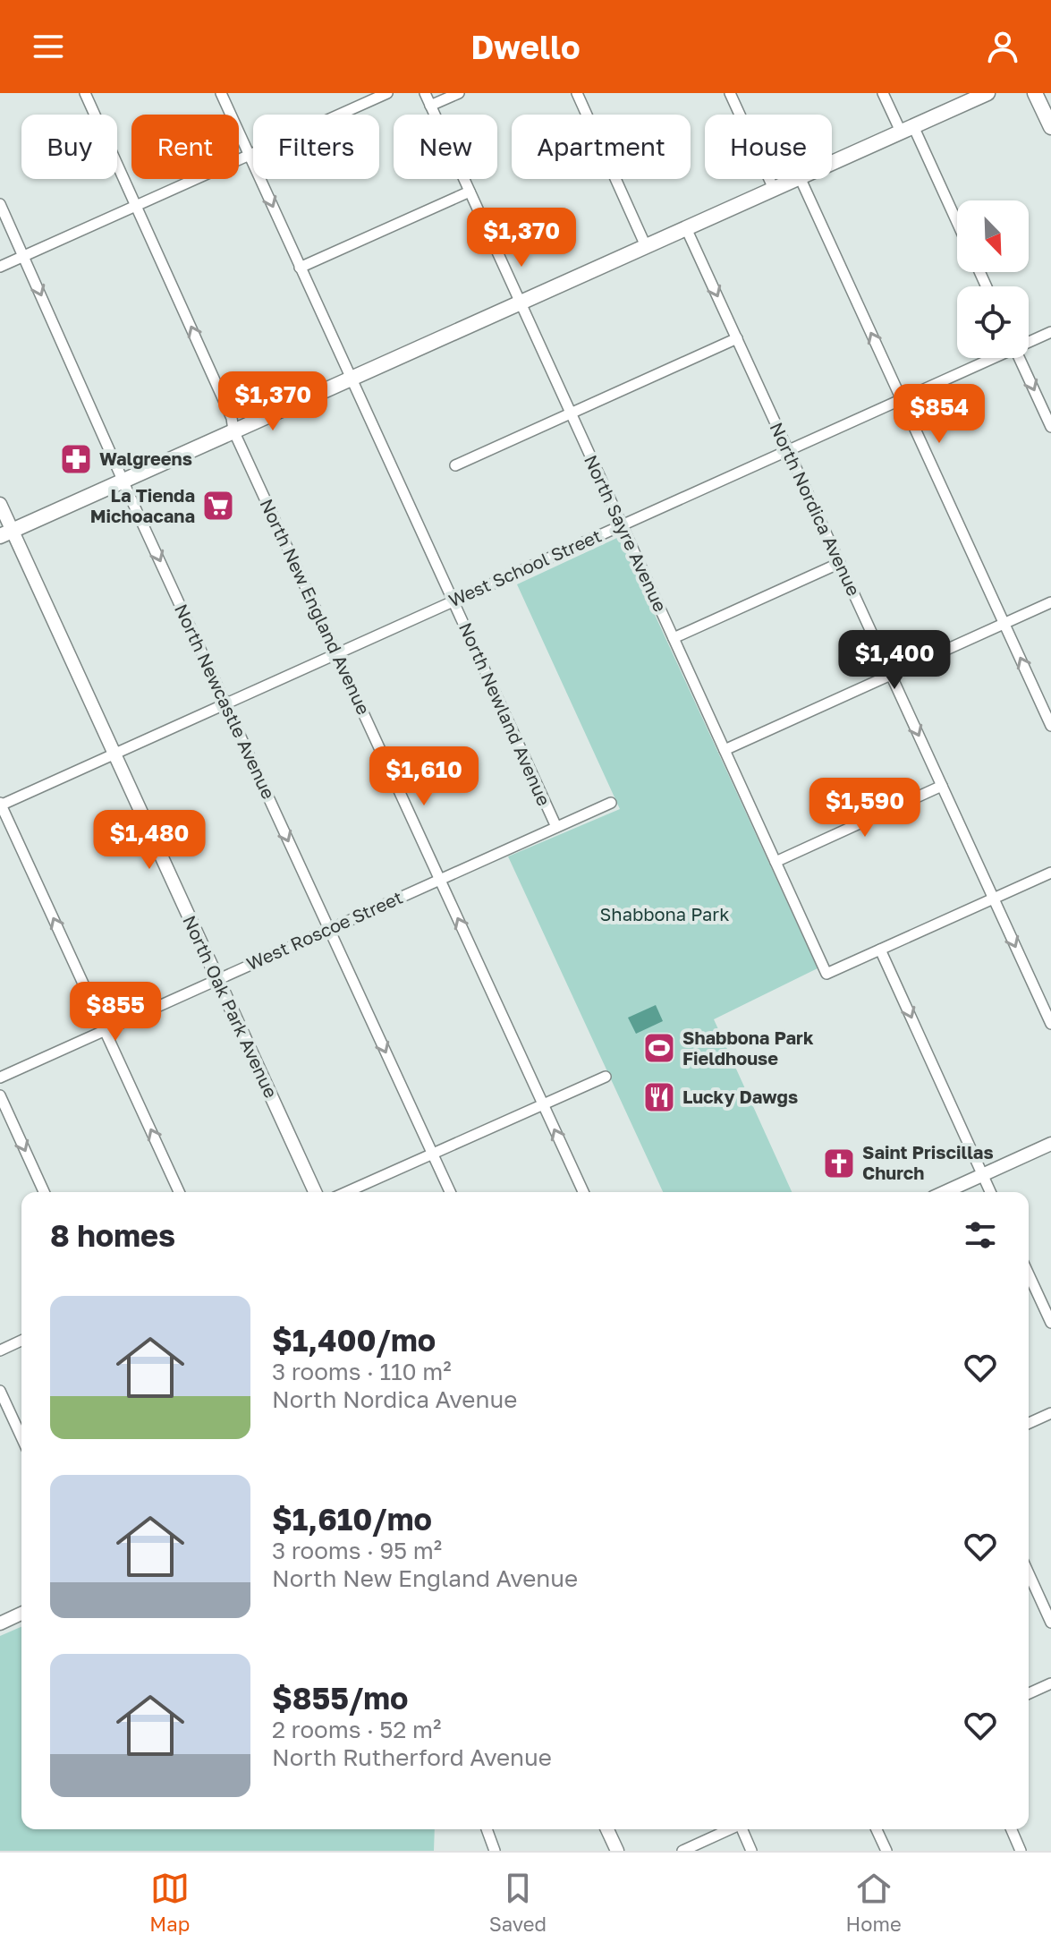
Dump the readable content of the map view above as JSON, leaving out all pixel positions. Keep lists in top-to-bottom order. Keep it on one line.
{"streets":{"street":["North Nordica Avenue","North Sayre Avenue","West School Street","North New England Avenue","North Newcastle Avenue","North Newland Avenue","West Roscoe Street","North Oak Park Avenue"]},"crossings":[["North Nordica Avenue","West School Street"],["North Sayre Avenue","West School Street"],["West School Street","North New England Avenue"],["West School Street","North Newcastle Avenue"],["West School Street","North Newland Avenue"],["West School Street","North Oak Park Avenue"],["North New England Avenue","West Roscoe Street"],["North Newcastle Avenue","West Roscoe Street"],["North Newland Avenue","West Roscoe Street"],["West Roscoe Street","North Oak Park Avenue"]],"one_way":["North Nordica Avenue","North New England Avenue","North Newcastle Avenue"],"parks":["Shabbona Park"],"places":{"pharmacy":["Walgreens"],"supermarket":["La Tienda Michoacana"],"sports":["Shabbona Park Fieldhouse"],"restaurant":["Lucky Dawgs"],"church":["Saint Priscillas Church"]},"north":"bottom right","page":{"header":"Dwello","chip":["Buy","Rent","Filters","New","Apartment","House"],"price":["$1,370","$1,370","$854","$1,400","$1,610","$1,590","$1,480","$855"],"heading":"8 homes","list":[{"name":"$1,400/mo","note":"3 rooms · 110 m² · North Nordica Avenue"},{"name":"$1,610/mo","note":"3 rooms · 95 m² · North New England Avenue"},{"name":"$855/mo","note":"2 rooms · 52 m² · North Rutherford Avenue"}],"tabs":["Map","Saved","Home"]}}
